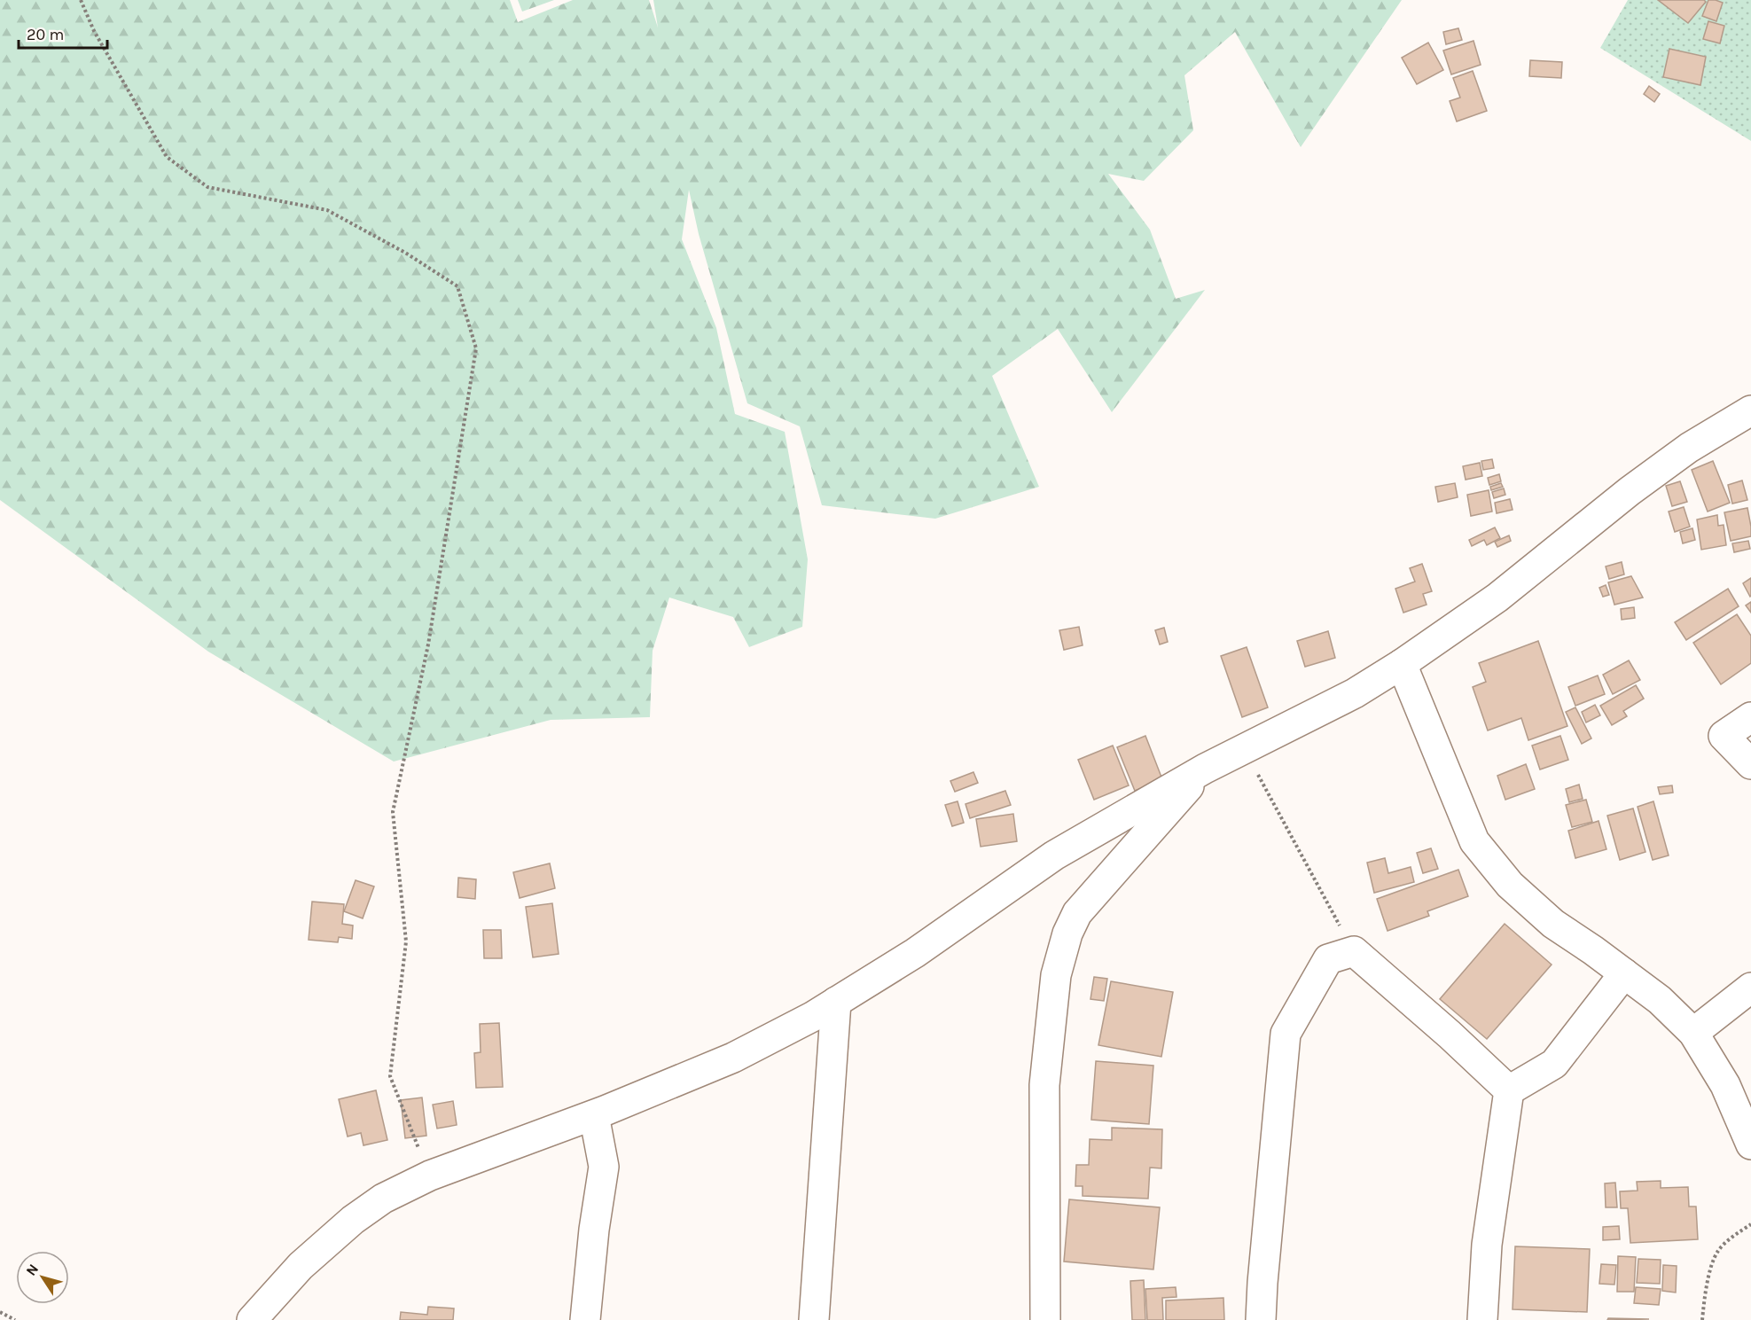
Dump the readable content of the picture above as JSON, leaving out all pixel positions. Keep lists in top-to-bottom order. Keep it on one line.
{"scale_bar":"20 m","north":"top left"}
